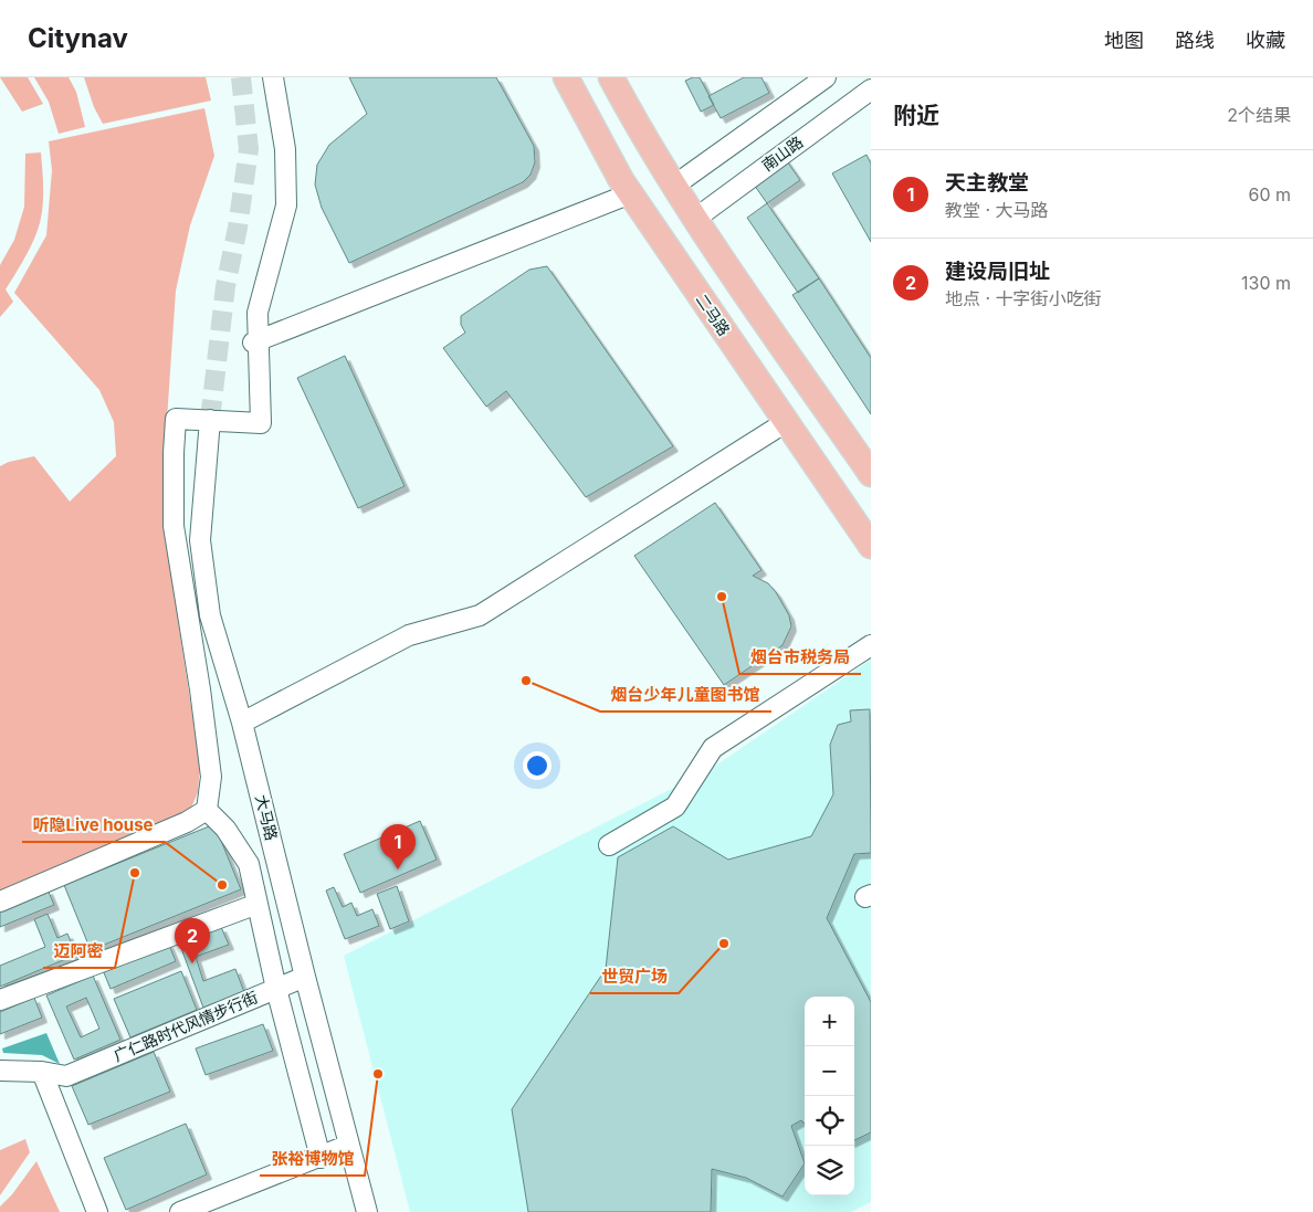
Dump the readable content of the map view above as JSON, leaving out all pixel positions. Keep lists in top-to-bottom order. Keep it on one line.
{"streets":{"main road":["二马路"],"street":["南山路","大马路","广仁路时代风情步行街"]},"crossings":[["大马路","广仁路时代风情步行街"]],"places":["烟台市税务局","烟台少年儿童图书馆","迈阿密","听隐Live house","世贸广场","张裕博物馆"],"page":{"header":"Citynav","nav":["地图","路线","收藏"],"heading":["附近","2个结果"],"list":[{"mark":"1","name":"天主教堂","note":"教堂 · 大马路","value":"60 m"},{"mark":"2","name":"建设局旧址","note":"地点 · 十字街小吃街","value":"130 m"}],"pins":["1","2"],"map_buttons":["+","−"]}}
